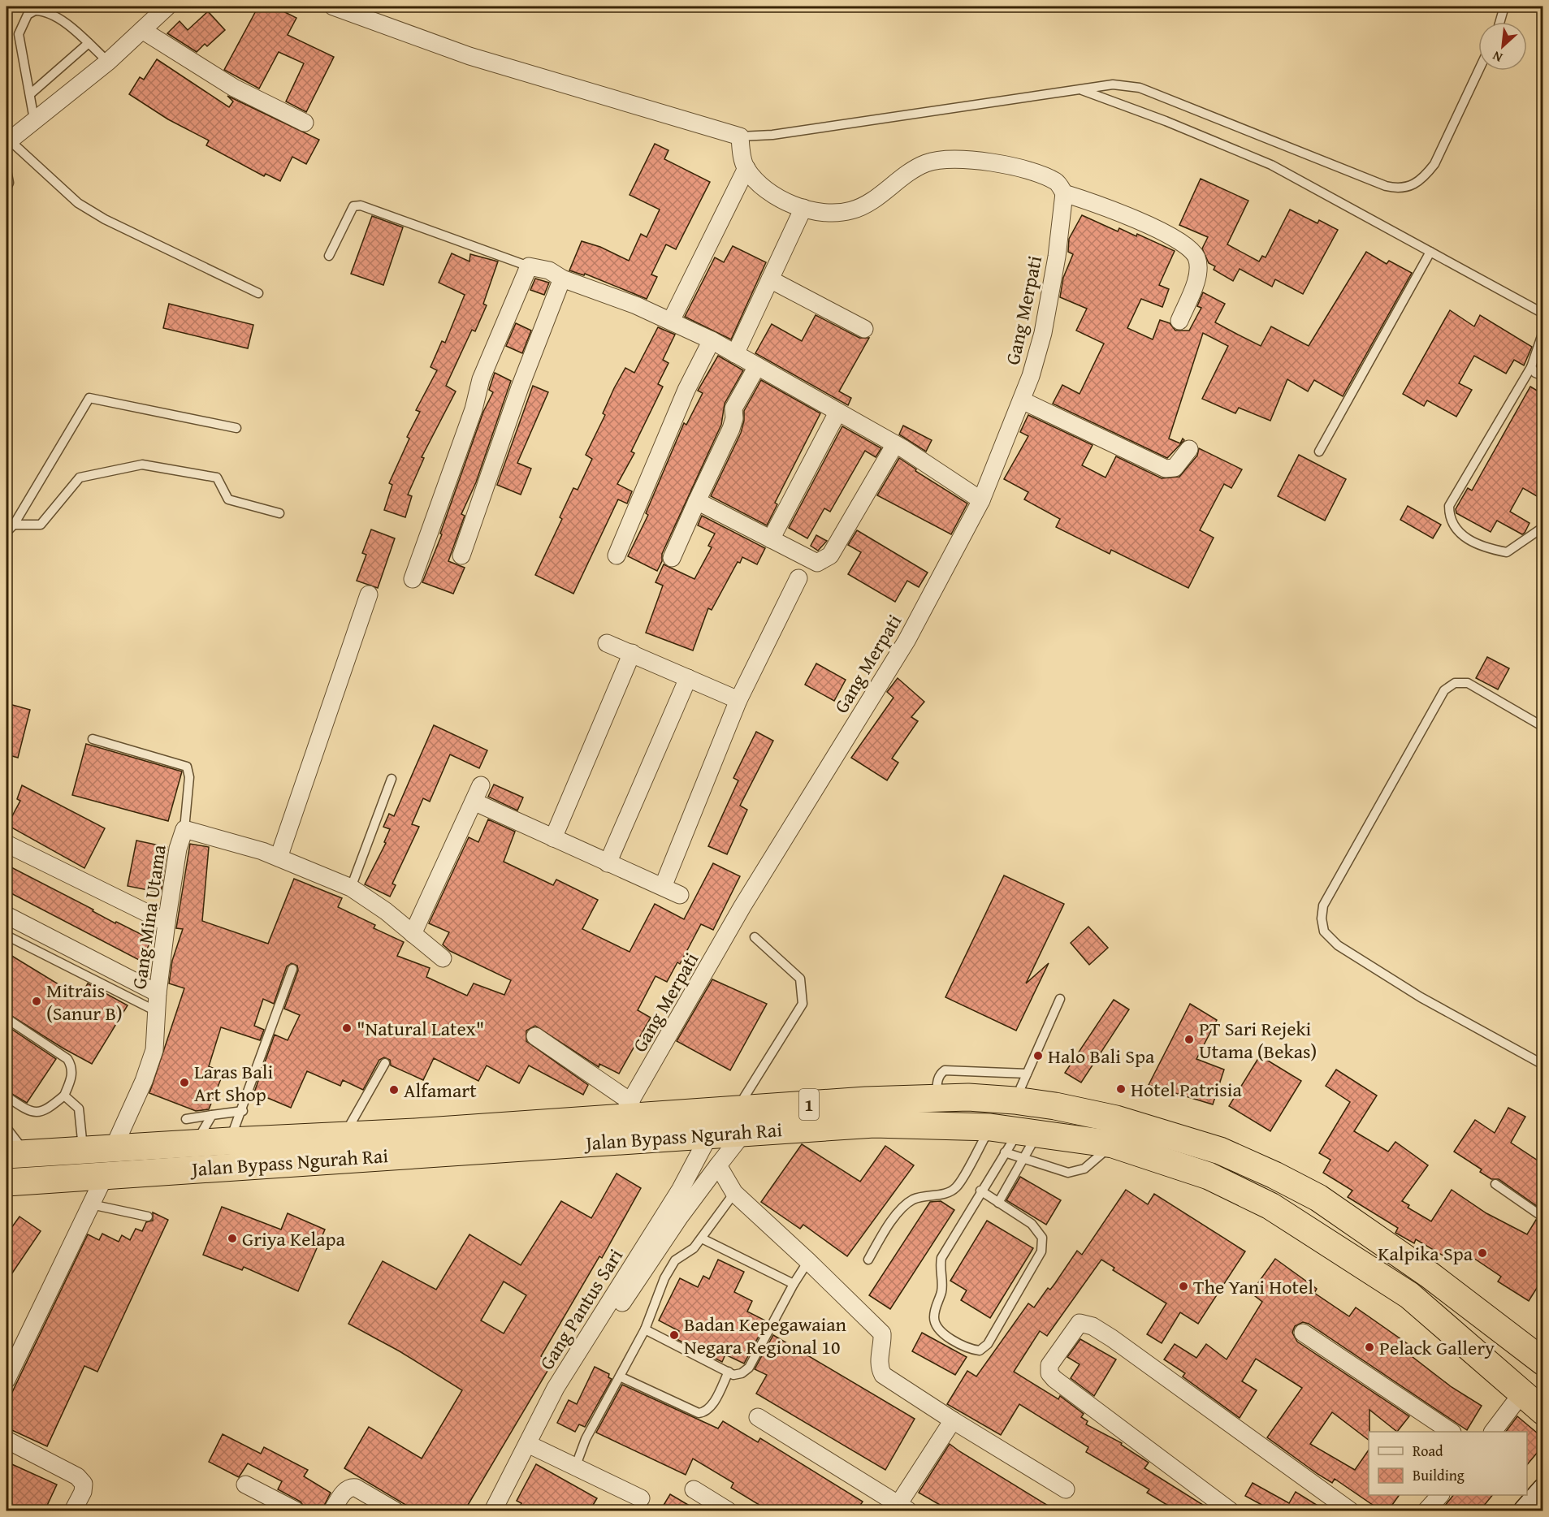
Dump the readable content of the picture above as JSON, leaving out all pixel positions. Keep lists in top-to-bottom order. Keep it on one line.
{"streets":{"highway":["1","Jalan Bypass Ngurah Rai"],"street":["Gang Merpati","Gang Mina Utama","Gang Pantus Sari"]},"crossings":[["Gang Merpati","Jalan Bypass Ngurah Rai"],["Gang Mina Utama","Jalan Bypass Ngurah Rai"],["Jalan Bypass Ngurah Rai","Gang Pantus Sari"]],"places":["Mitrais (Sanur B)","\"Natural Latex\"","PT Sari Rejeki Utama (Bekas)","Halo Bali Spa","Laras Bali Art Shop","Hotel Patrisia","Alfamart","Griya Kelapa","Kalpika Spa","The Yani Hotel","Badan Kepegawaian Negara Regional 10","Pelack Gallery"],"legend":["Road","Building"],"north":"bottom left"}
